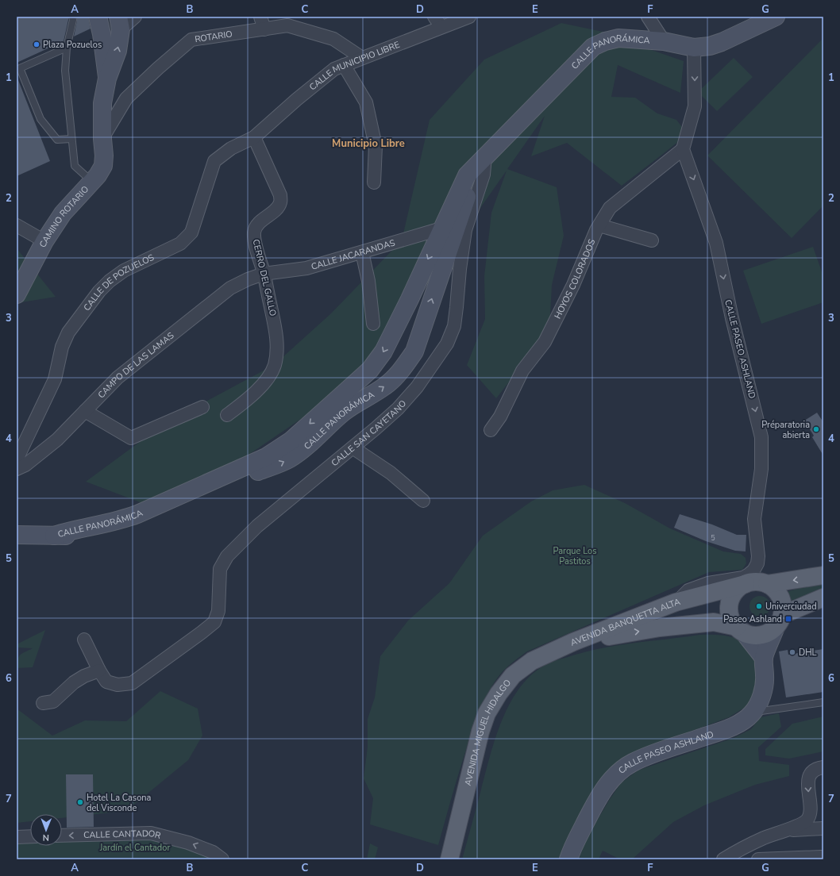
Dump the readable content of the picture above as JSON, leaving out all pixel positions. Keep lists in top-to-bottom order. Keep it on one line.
{"streets":{"main road":["AVENIDA BANQUETTA ALTA","AVENIDA MIGUEL HIDALGO"],"street":["ROTARIO","CALLE PANORÁMICA","CALLE MUNICIPIO LIBRE","CAMINO ROTARIO","CALLE JACARANDAS","CERRO DEL GALLO","HOYOS COLORADOS","CALLE DE POZUELOS","CALLE PASEO ASHLAND","CAMPO DE LAS LAMAS","CALLE SAN CAYETANO","CALLE CANTADOR"]},"crossings":[["ROTARIO","CALLE MUNICIPIO LIBRE"],["ROTARIO","CAMINO ROTARIO"],["CALLE PANORÁMICA","CALLE JACARANDAS"],["CALLE PANORÁMICA","CALLE SAN CAYETANO"],["CALLE MUNICIPIO LIBRE","CERRO DEL GALLO"],["CALLE MUNICIPIO LIBRE","CALLE DE POZUELOS"],["CALLE JACARANDAS","CERRO DEL GALLO"],["CALLE JACARANDAS","CAMPO DE LAS LAMAS"],["CERRO DEL GALLO","CALLE DE POZUELOS"],["CERRO DEL GALLO","CAMPO DE LAS LAMAS"],["HOYOS COLORADOS","CALLE PASEO ASHLAND"],["CALLE PASEO ASHLAND","AVENIDA BANQUETTA ALTA"],["AVENIDA BANQUETTA ALTA","AVENIDA MIGUEL HIDALGO"]],"one_way":["CALLE PASEO ASHLAND","CALLE CANTADOR"],"districts":["Municipio Libre"],"parks":["Parque Los Pastitos","Jardín el Cantador"],"places":{"other":["Plaza Pozuelos","Préparatoria abierta","Univerciudad","DHL","Hotel La Casona del Visconde"],"transit":["Paseo Ashland"]},"house_numbers":["5"],"north":"bottom","grid":{"columns":["A","B","C","D","E","F","G"],"rows":["1","2","3","4","5","6","7"]}}
